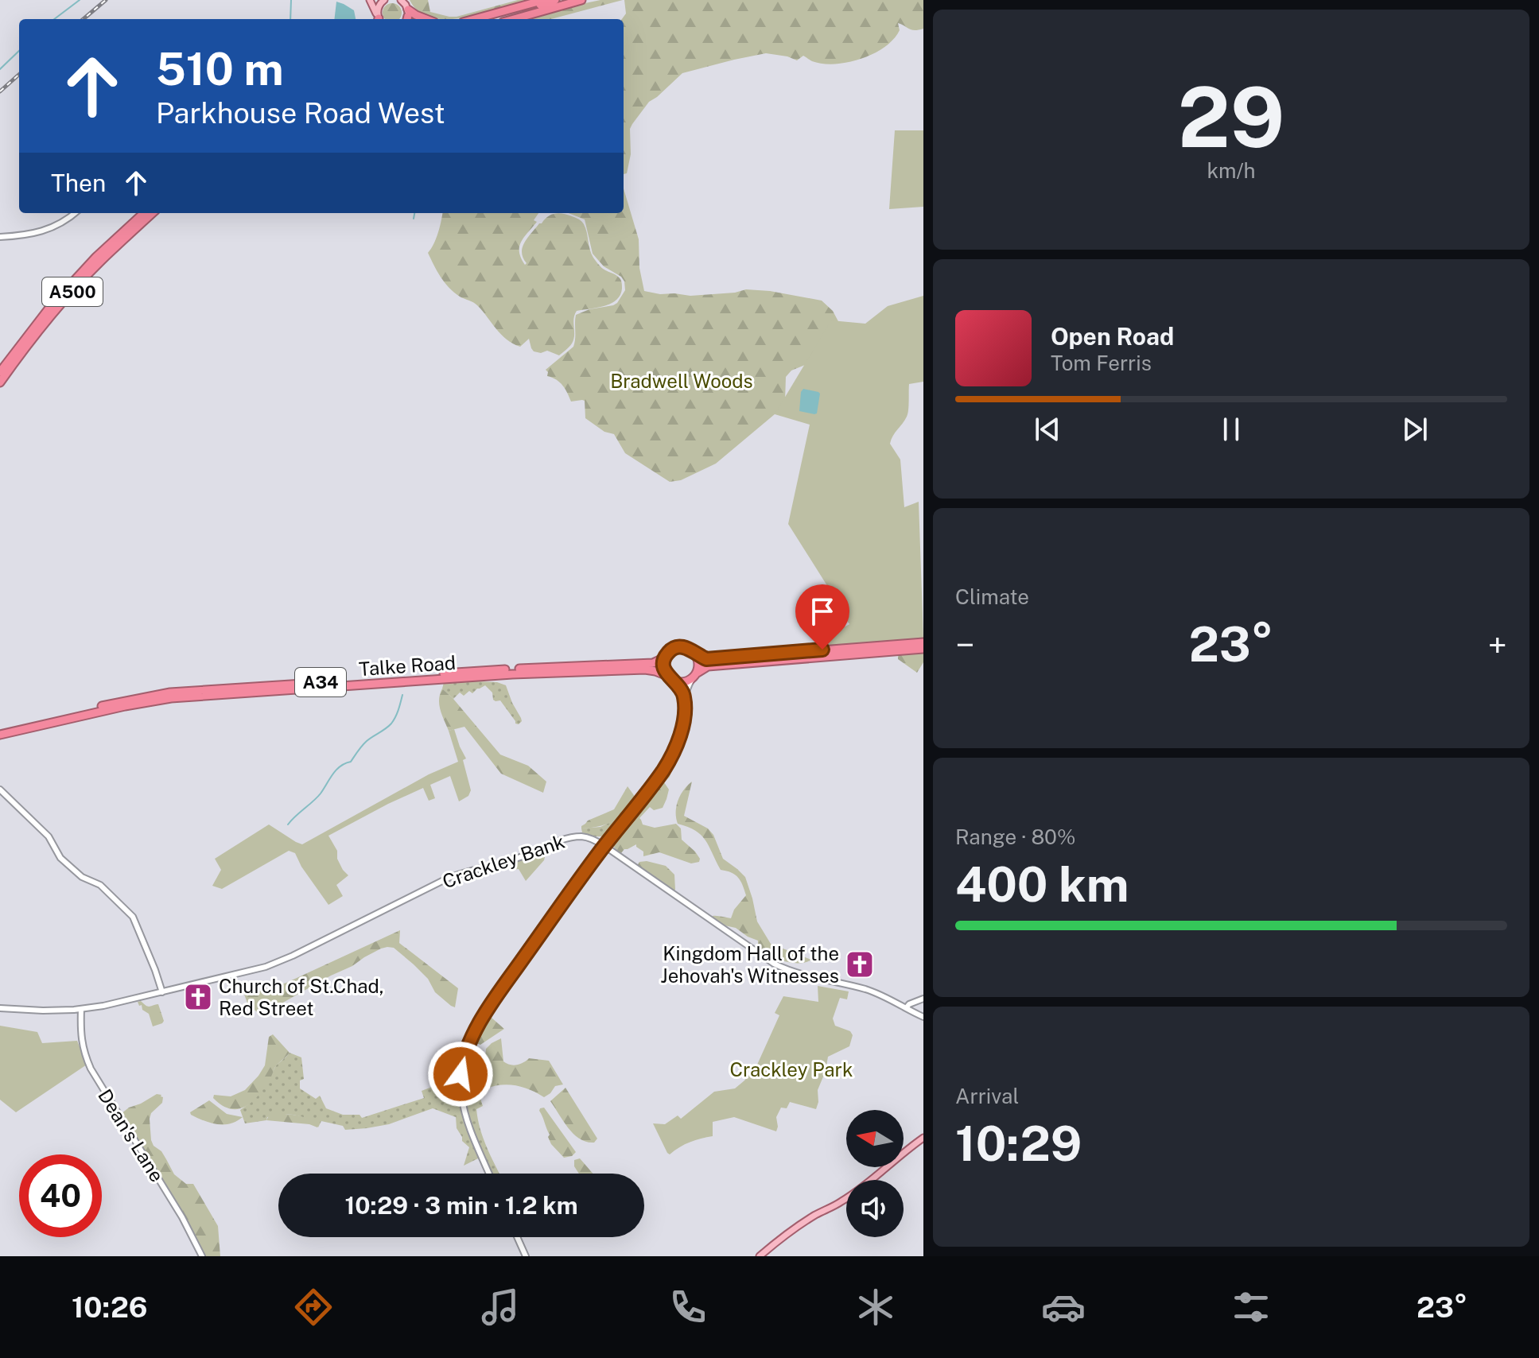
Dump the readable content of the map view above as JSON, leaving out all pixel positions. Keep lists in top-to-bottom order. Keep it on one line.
{"streets":{"highway":["A500","Talke Road","A34"],"street":["Crackley Bank","Dean's Lane"]},"crossings":[["Talke Road","A34"],["Crackley Bank","Dean's Lane"]],"parks":["Bradwell Woods","Crackley Park"],"places":{"church":["Kingdom Hall of the Jehovah's Witnesses","Church of St.Chad, Red Street"]},"north":"left","page":{"tile":[["29","km/h"],"Climate",["Range · 80%","400 km"],["Arrival","10:29"]],"turn":["510 m","Parkhouse Road West"],"then":"Then","song":["Open Road","Tom Ferris"],"heat":["−","23°","+"],"limit":"40","trip":"10:29 · 3 min · 1.2 km","tabs":["10:26","23°"]}}
